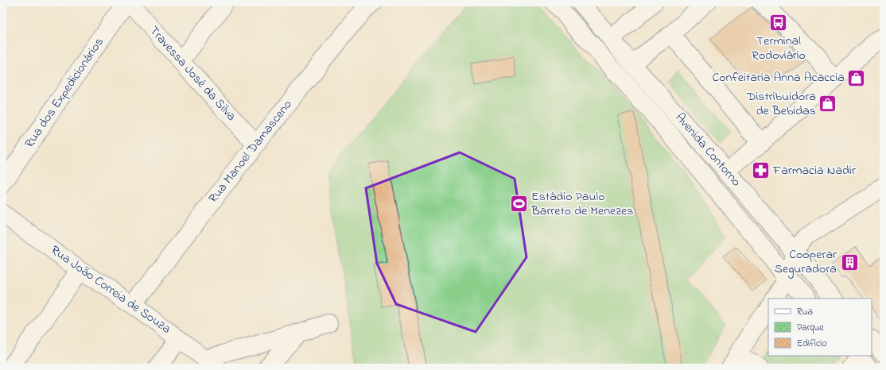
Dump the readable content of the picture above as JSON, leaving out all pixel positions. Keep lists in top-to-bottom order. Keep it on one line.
{"streets":{"street":["Travessa José da Silva","Rua dos Expedicionários","Avenida Contorno","Rua Manoel Damasceno","Rua João Correia de Souza"]},"crossings":[["Travessa José da Silva","Rua Manoel Damasceno"],["Rua Manoel Damasceno","Rua João Correia de Souza"]],"places":{"bus stop":["Terminal Rodoviário"],"shop":["Confeitaria Anna Acaccia","Distribuidora de Bebidas"],"pharmacy":["Farmacia Nadir"],"sports":["Estádio Paulo Barreto de Menezes"],"building":["Cooperar Seguradora"]},"legend":["Rua","Parque","Edifício"]}
